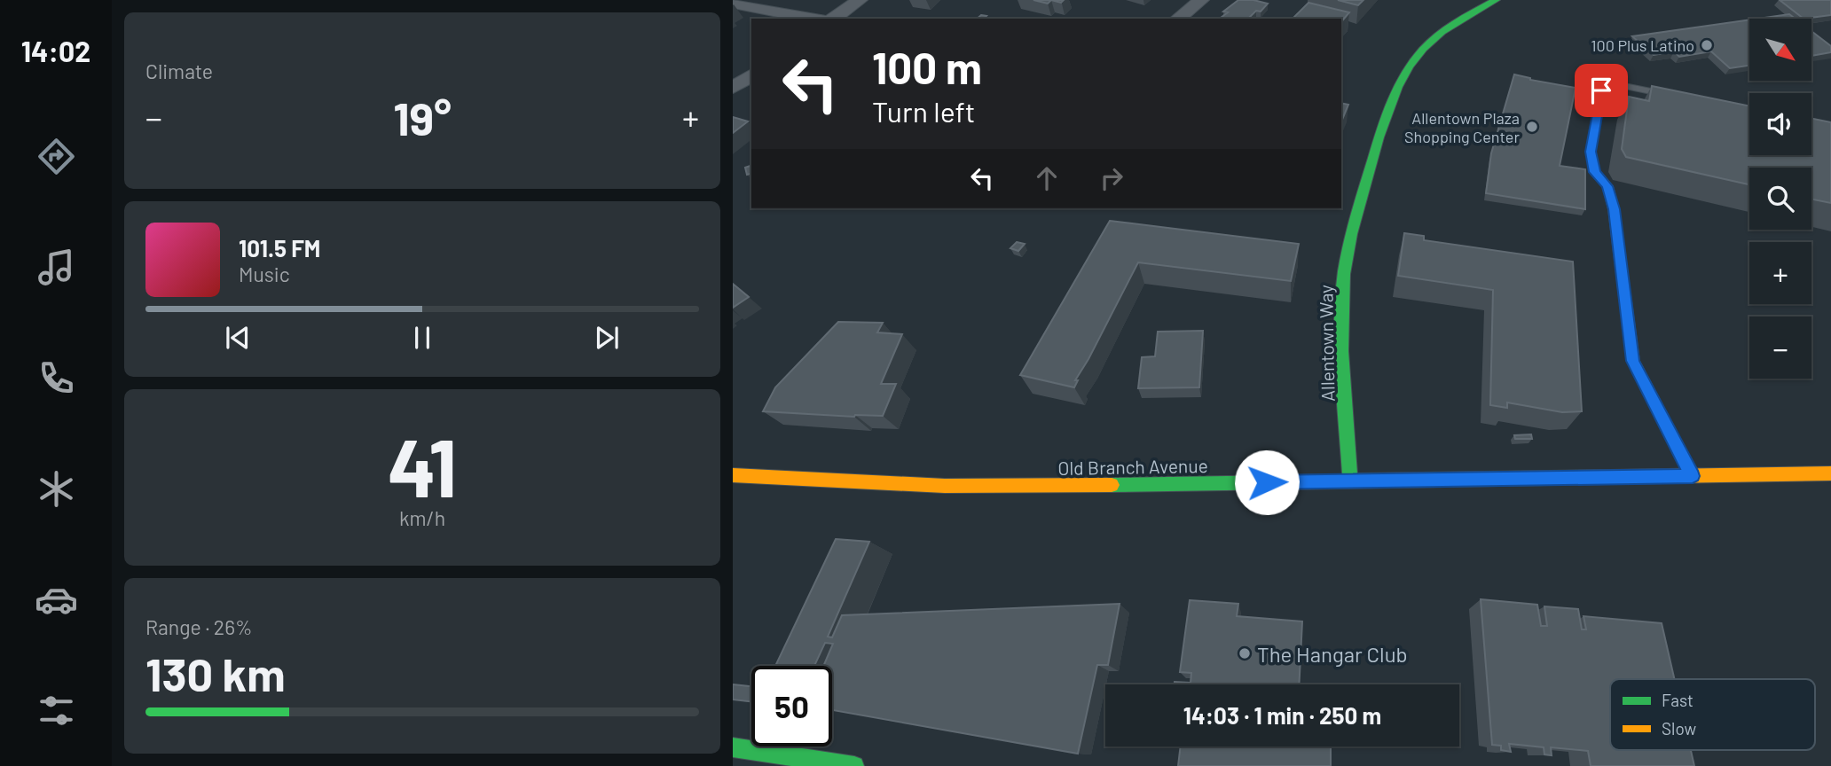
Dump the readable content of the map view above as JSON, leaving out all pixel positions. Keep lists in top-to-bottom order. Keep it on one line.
{"streets":{"main road":["Allentown Way","Old Branch Avenue"]},"crossings":[["Allentown Way","Old Branch Avenue"]],"places":["100 Plus Latino","Allentown Plaza Shopping Center","The Hangar Club"],"legend":["Fast","Slow"],"north":"bottom right","page":{"tabs":"14:02","tile":["Climate",["41","km/h"],["Range · 26%","130 km"]],"map_buttons":["+","−"],"turn":["100 m","Turn left"],"heat":["−","19°","+"],"song":["101.5 FM","Music"],"limit":"50","trip":"14:03 · 1 min · 250 m"}}
